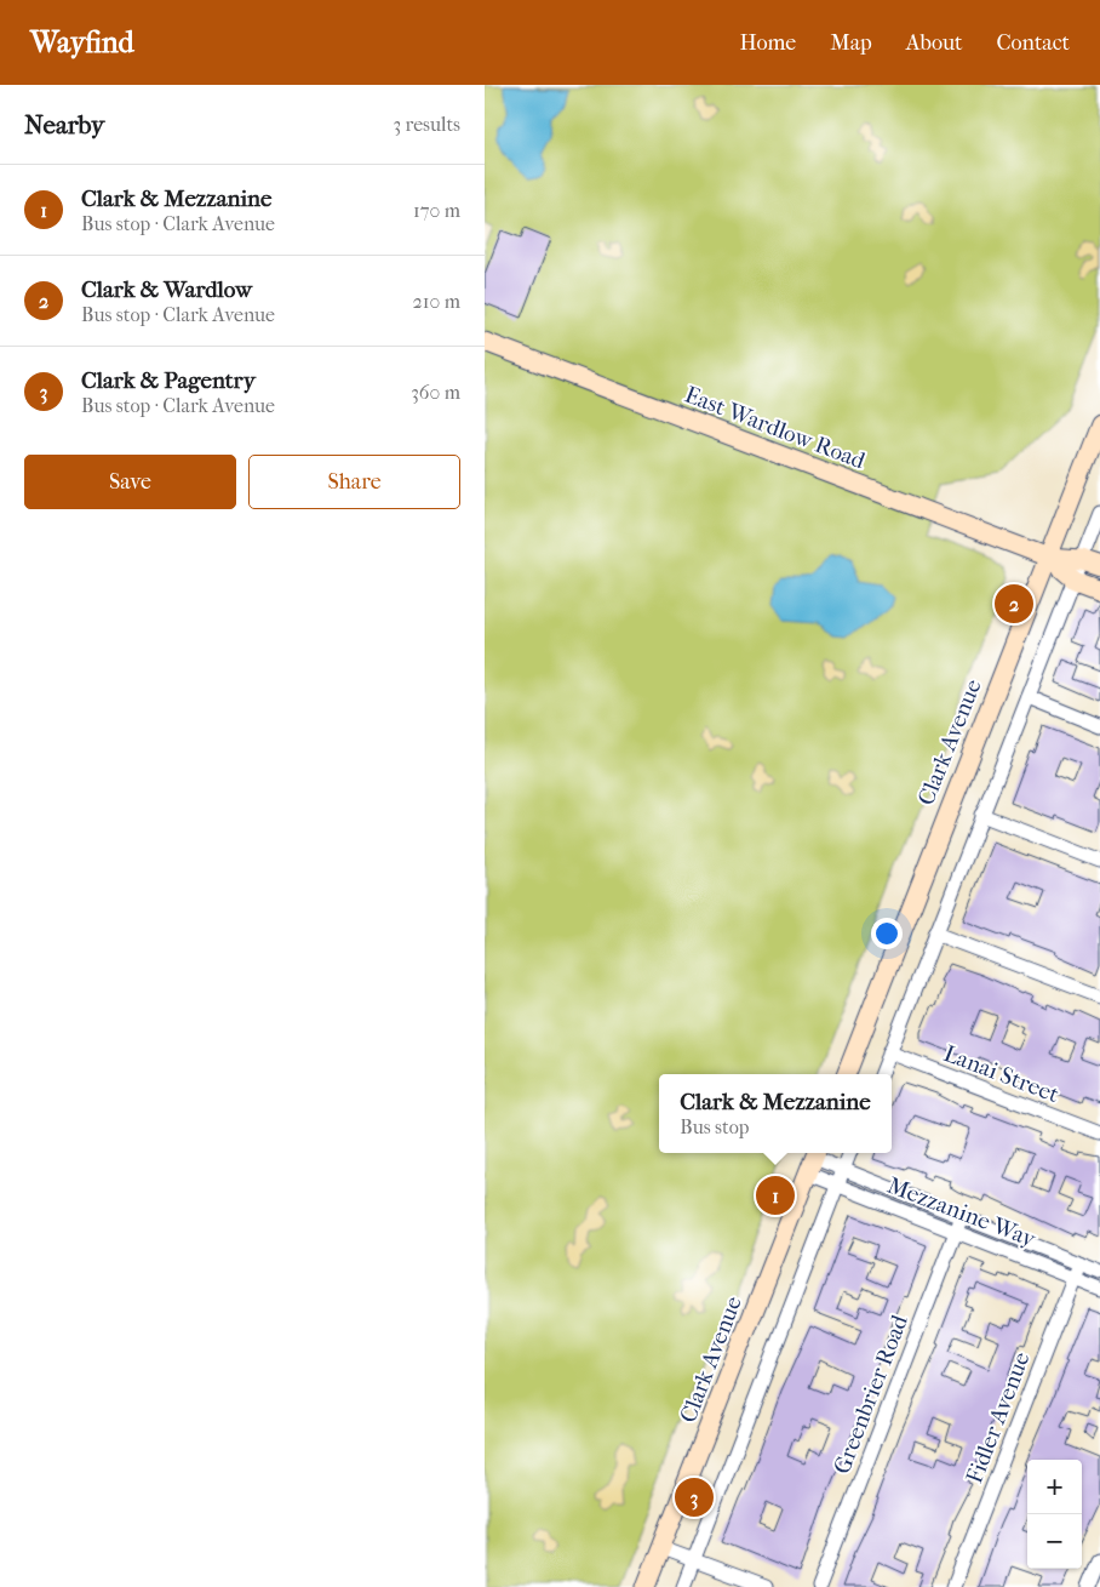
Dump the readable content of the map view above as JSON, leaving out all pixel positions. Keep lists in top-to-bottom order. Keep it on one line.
{"streets":{"main road":["East Wardlow Road","Clark Avenue"],"street":["Lanai Street","Mezzanine Way","Greenbrier Road","Fidler Avenue"]},"crossings":[["East Wardlow Road","Clark Avenue"],["Clark Avenue","Mezzanine Way"],["Mezzanine Way","Greenbrier Road"],["Mezzanine Way","Fidler Avenue"]],"page":{"header":"Wayfind","nav":["Home","Map","About","Contact"],"heading":["Nearby","3 results"],"list":[{"mark":"1","name":"Clark & Mezzanine","note":"Bus stop · Clark Avenue","value":"170 m"},{"mark":"2","name":"Clark & Wardlow","note":"Bus stop · Clark Avenue","value":"210 m"},{"mark":"3","name":"Clark & Pagentry","note":"Bus stop · Clark Avenue","value":"360 m"}],"buttons":["Save","Share"],"pins":["2","1","3"],"popup":["Clark & Mezzanine","Bus stop"],"map_buttons":["+","−"]}}
